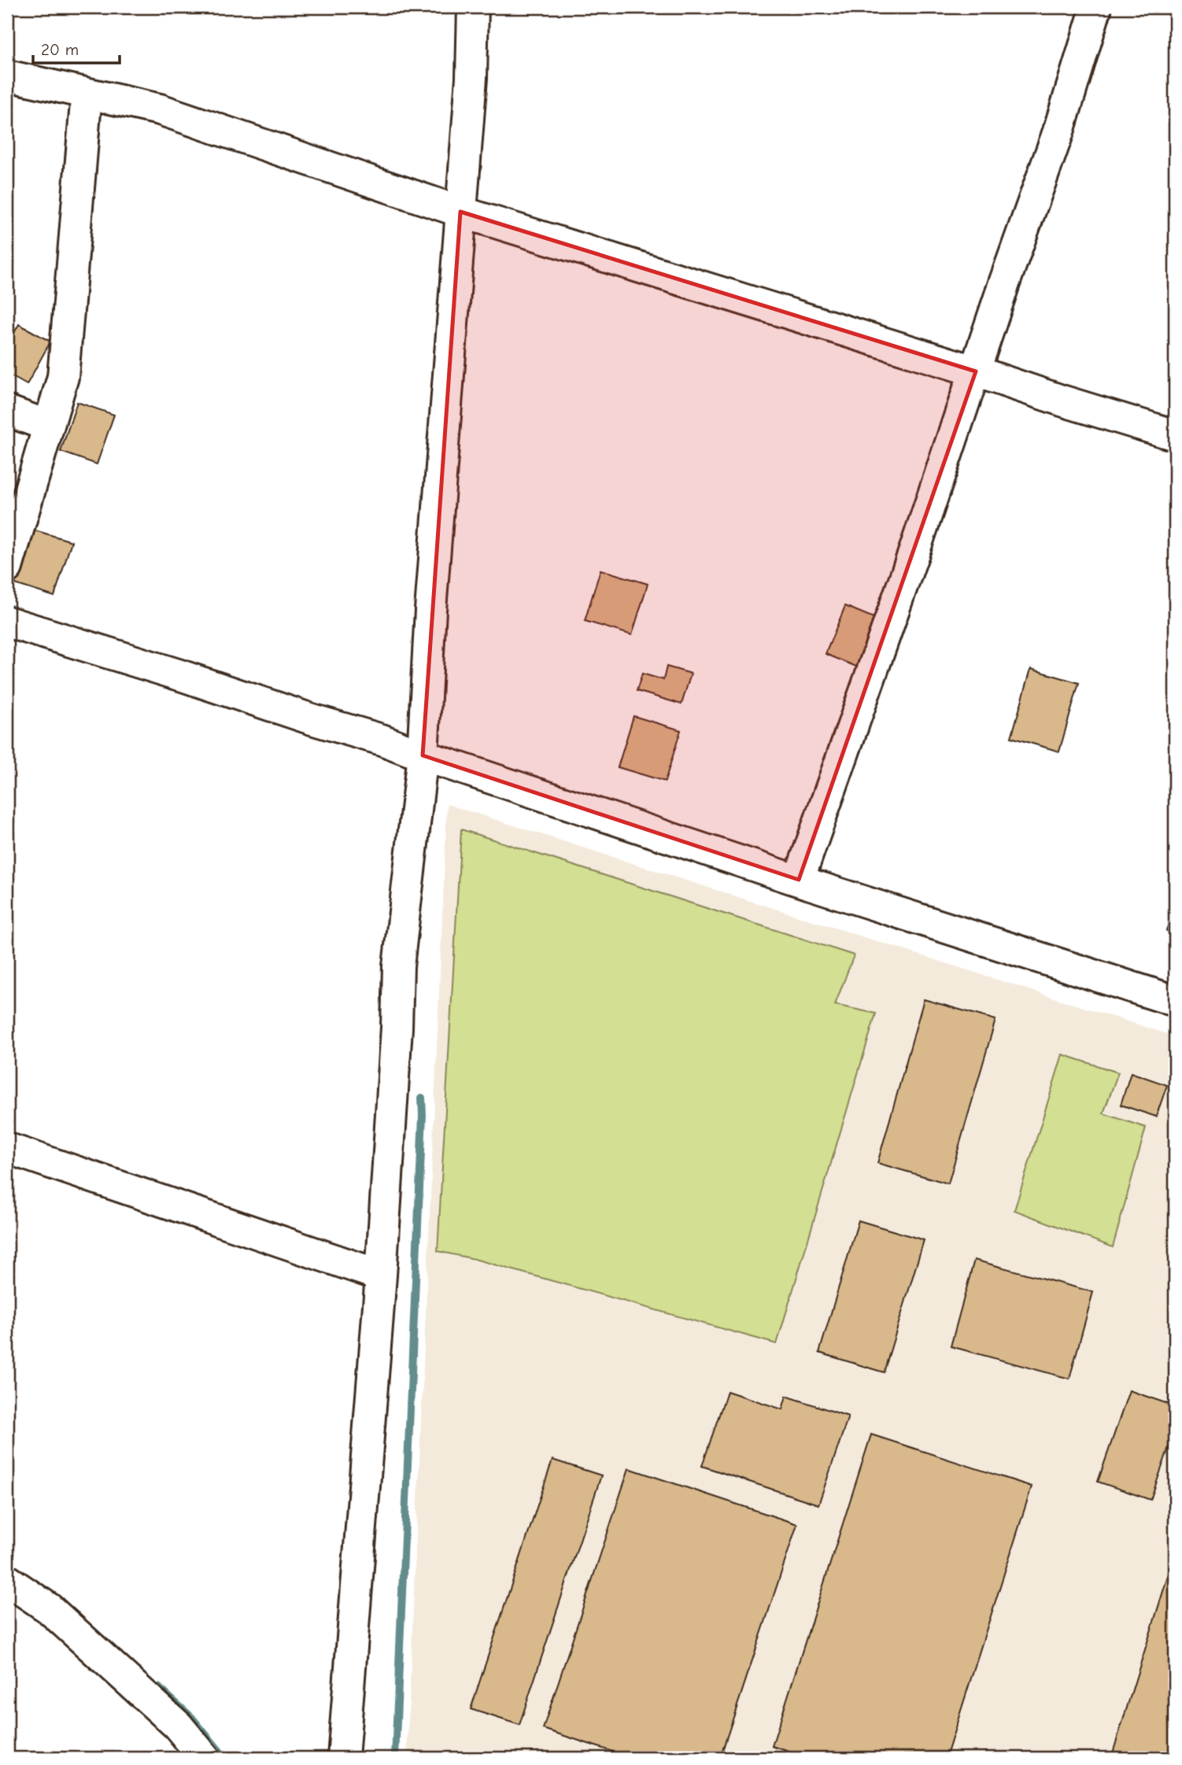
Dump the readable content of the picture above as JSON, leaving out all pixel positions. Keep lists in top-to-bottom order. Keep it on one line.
{"scale_bar":"20 m"}
